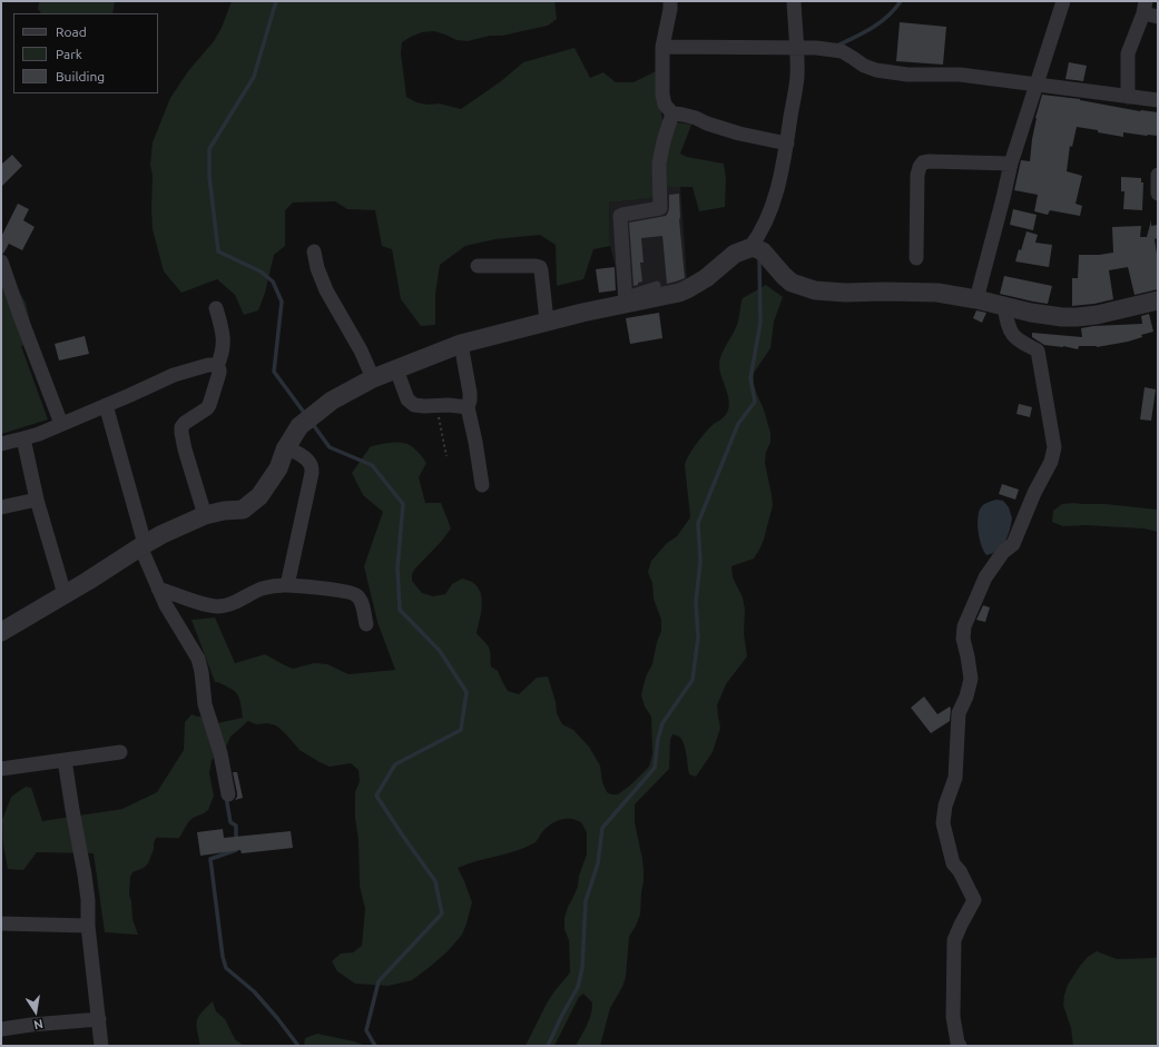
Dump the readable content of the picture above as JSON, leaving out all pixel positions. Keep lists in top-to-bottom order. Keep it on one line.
{"legend":["Road","Park","Building"],"north":"bottom"}
